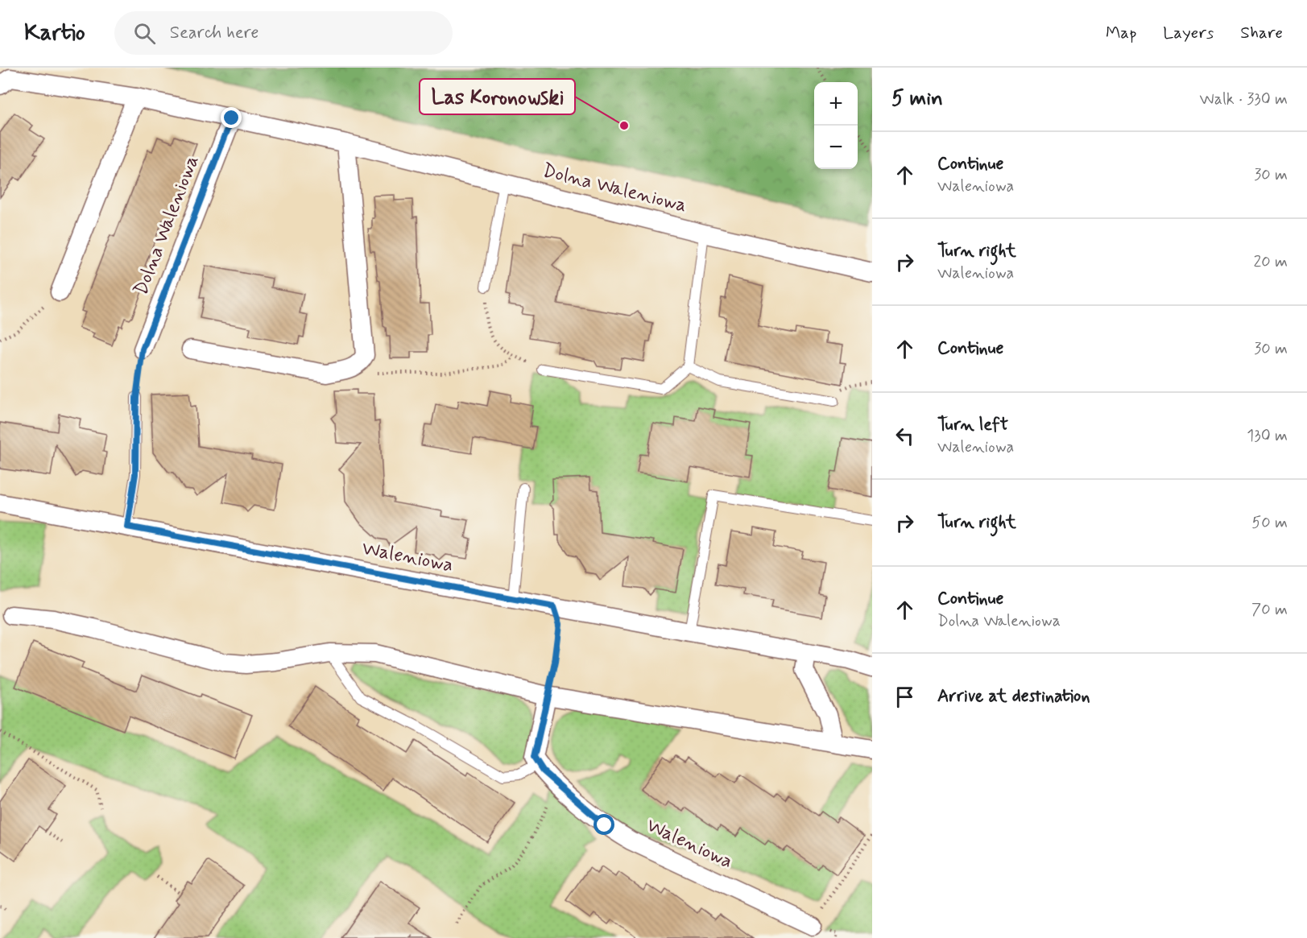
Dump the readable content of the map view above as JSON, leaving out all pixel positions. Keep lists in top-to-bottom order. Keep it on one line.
{"streets":{"street":["Dolna Waleniowa","Waleniowa"]},"places":["Las Koronowski"],"page":{"header":"Kartio","search":"Search here","nav":["Map","Layers","Share"],"heading":["5 min","Walk · 330 m"],"map_buttons":["+","−"],"list":[["Continue","Waleniowa","30 m"],["Turn right","Waleniowa","20 m"],["Continue","30 m"],["Turn left","Waleniowa","130 m"],["Turn right","50 m"],["Continue","Dolna Waleniowa","70 m"],"Arrive at destination"]}}
